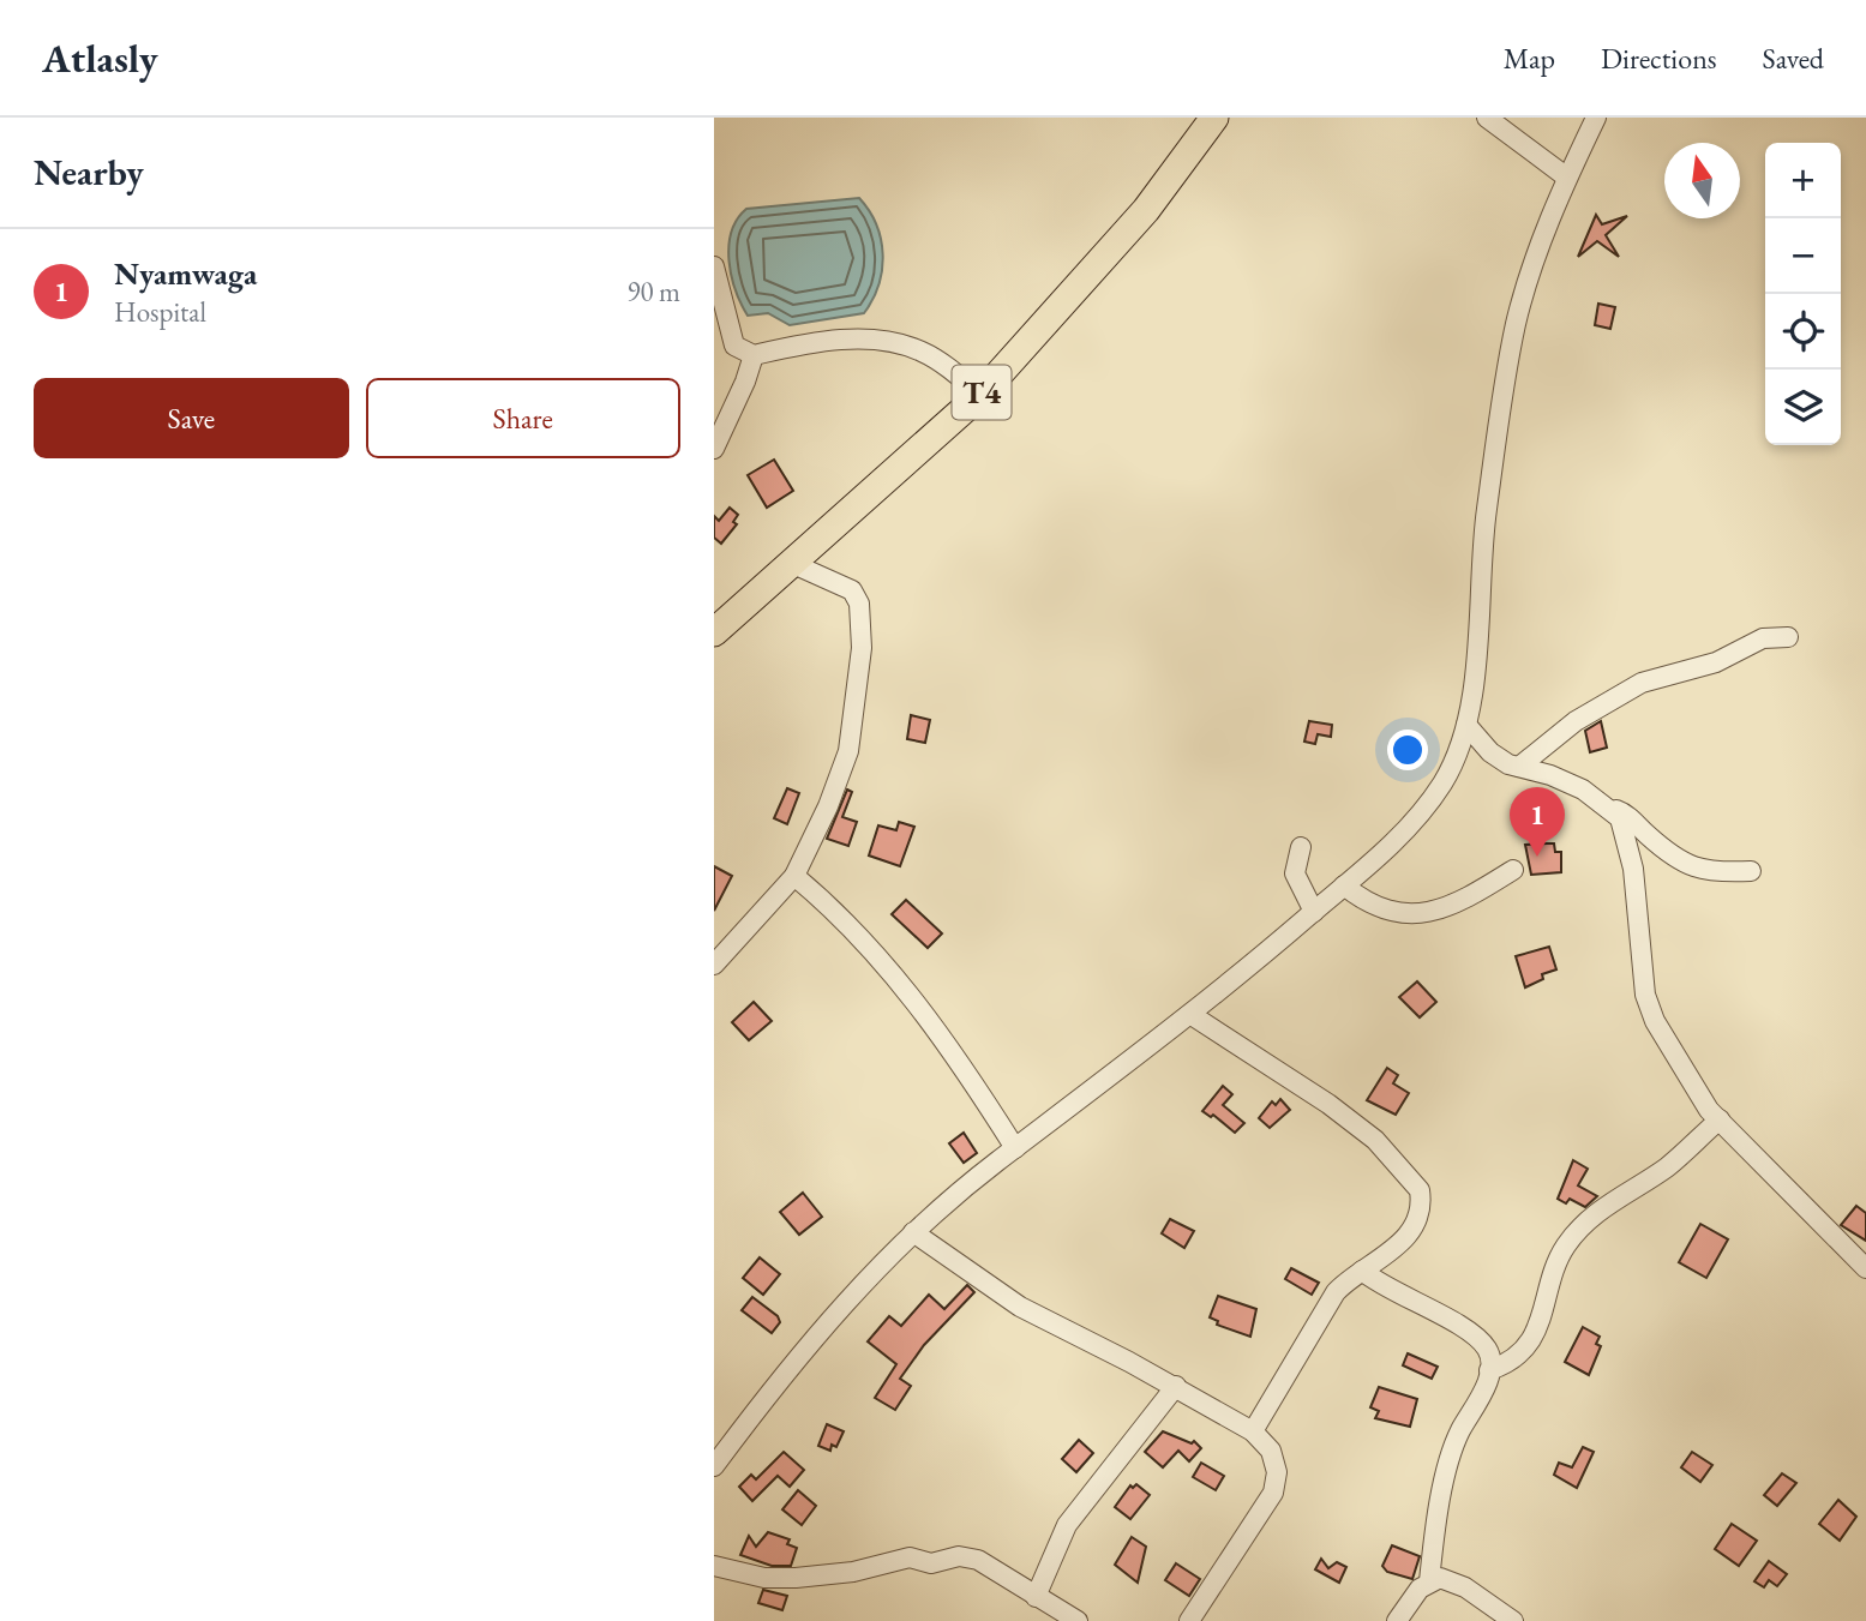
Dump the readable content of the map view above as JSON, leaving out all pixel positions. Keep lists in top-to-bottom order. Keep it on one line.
{"streets":{"highway":["T4"]},"north":"top","page":{"header":"Atlasly","nav":["Map","Directions","Saved"],"heading":"Nearby","map_buttons":["+","−"],"list":[{"mark":"1","name":"Nyamwaga","note":"Hospital","value":"90 m"}],"buttons":["Save","Share"],"pins":"1"}}
